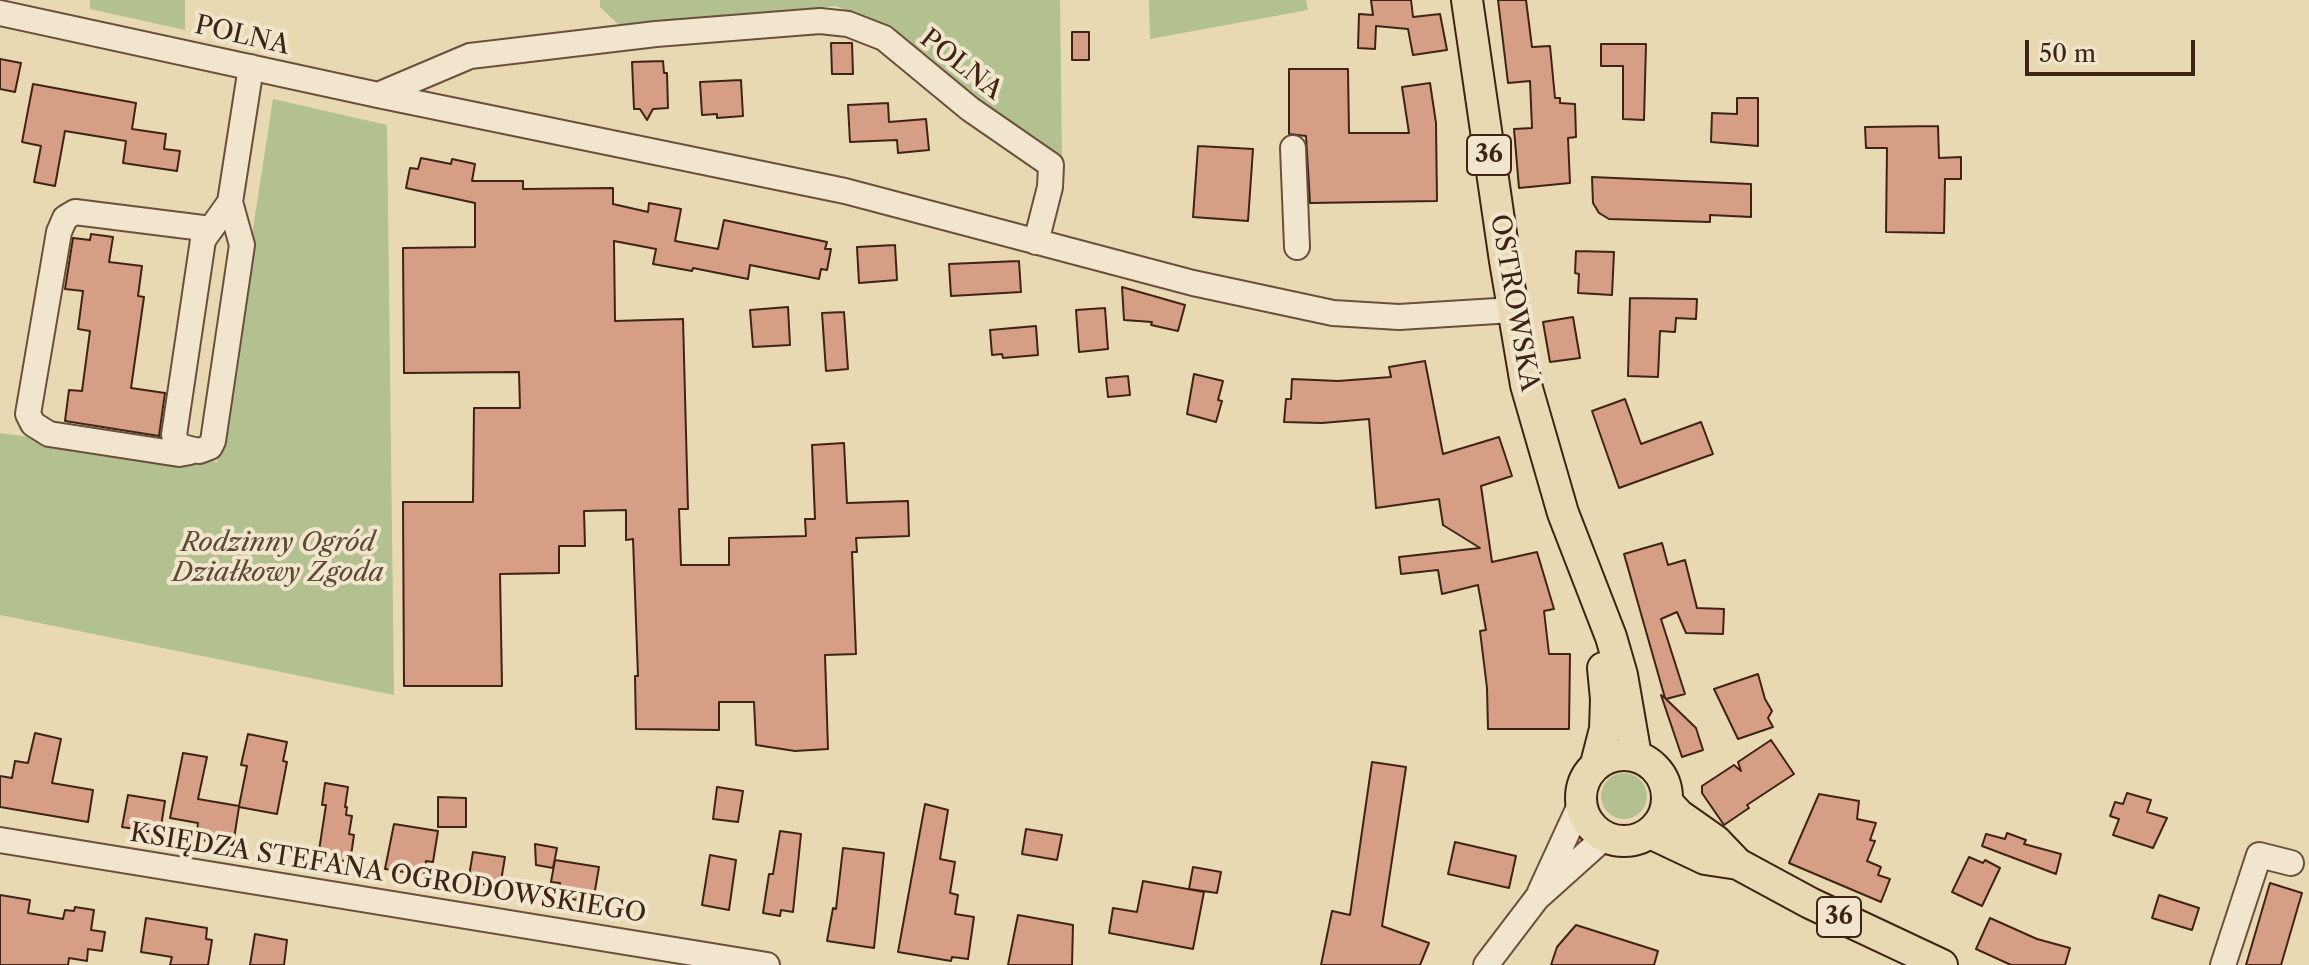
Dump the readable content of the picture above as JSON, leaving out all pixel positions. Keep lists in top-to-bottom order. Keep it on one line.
{"streets":{"main road":["36","OSTROWSKA"],"street":["POLNA","KSIĘDZA STEFANA OGRODOWSKIEGO"]},"crossings":[["POLNA","OSTROWSKA"],["36","OSTROWSKA"]],"parks":["Rodzinny Ogród Działkowy Zgoda"],"scale_bar":"50 m"}
